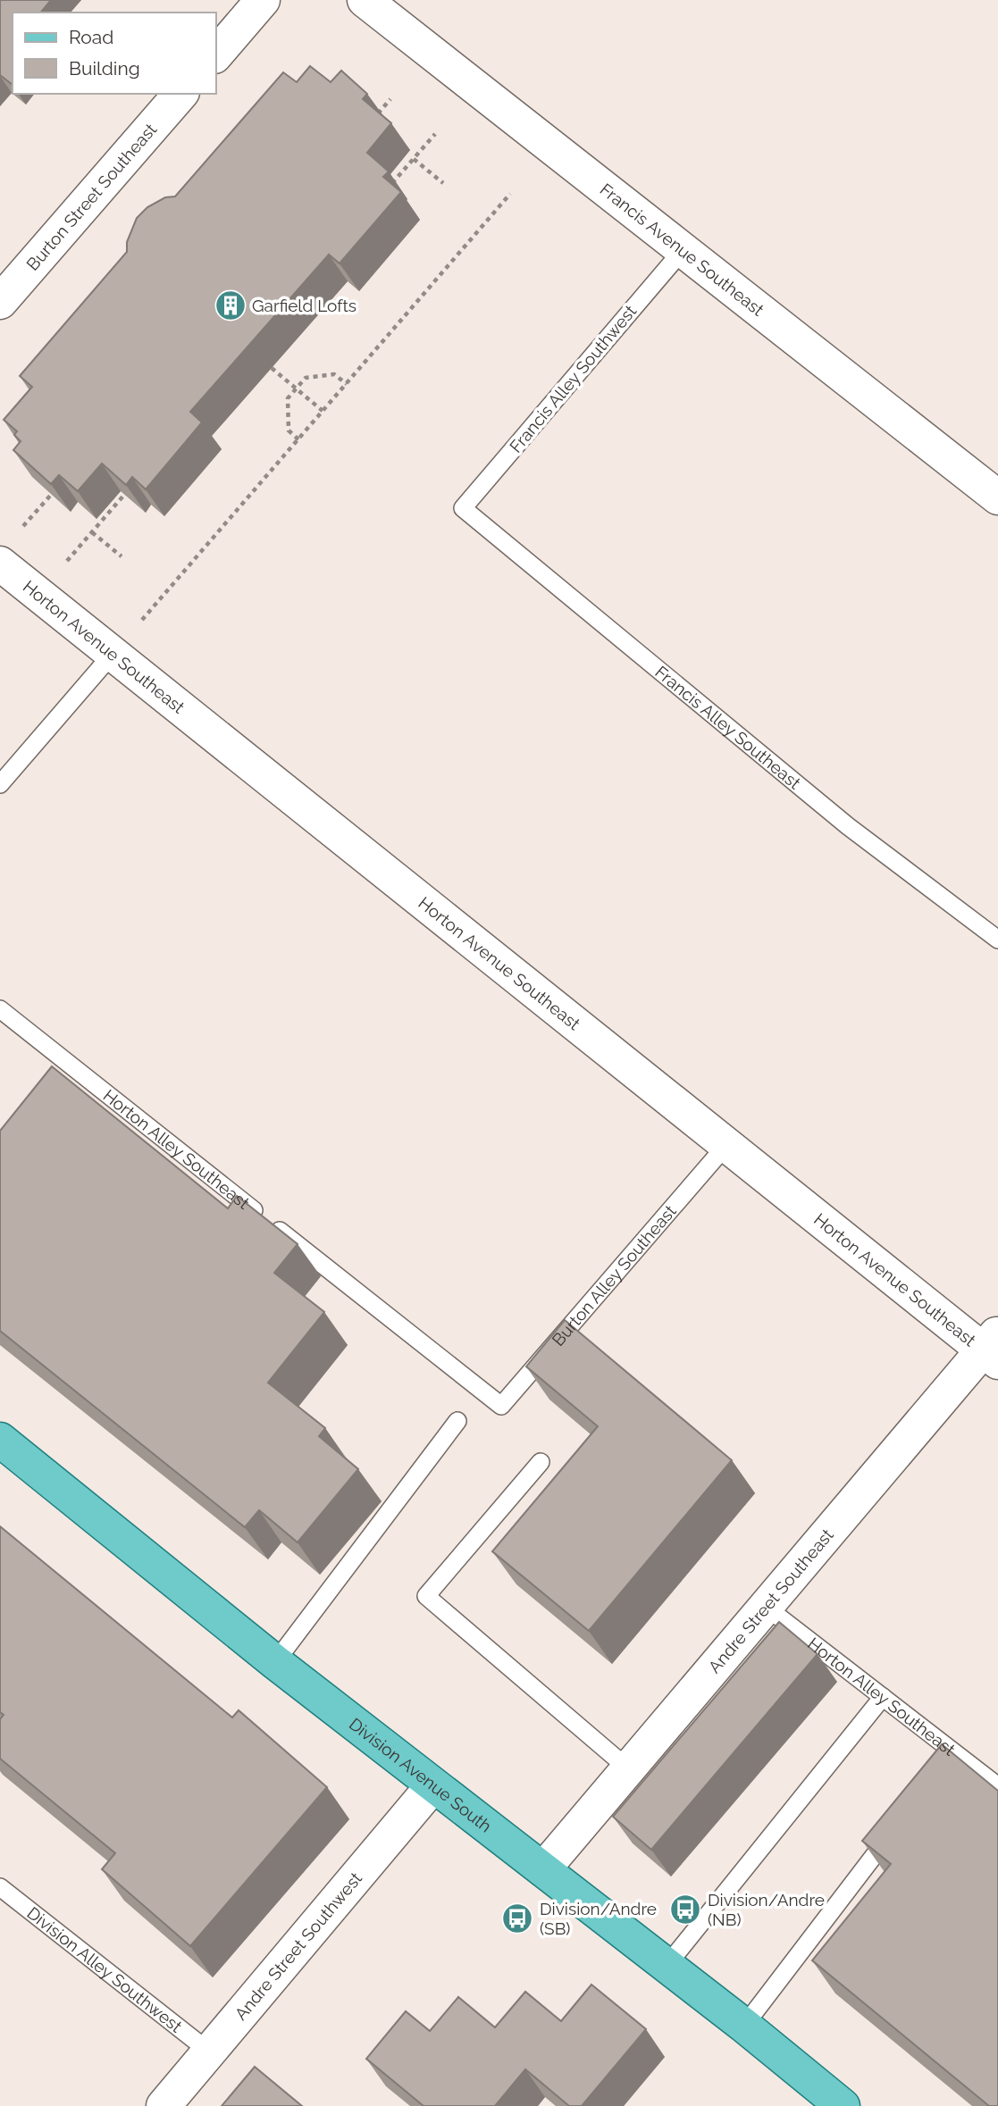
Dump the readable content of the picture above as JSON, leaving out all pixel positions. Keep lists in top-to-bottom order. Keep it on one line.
{"streets":{"main road":["Division Avenue South"],"street":["Burton Street Southeast","Francis Avenue Southeast","Horton Avenue Southeast","Andre Street Southeast","Andre Street Southwest"],"lane":["Francis Alley Southwest","Francis Alley Southeast","Horton Alley Southeast","Burton Alley Southeast","Division Alley Southwest"]},"crossings":[["Francis Avenue Southeast","Francis Alley Southwest"],["Francis Alley Southwest","Francis Alley Southeast"],["Horton Avenue Southeast","Burton Alley Southeast"],["Horton Avenue Southeast","Andre Street Southeast"],["Horton Alley Southeast","Burton Alley Southeast"],["Horton Alley Southeast","Andre Street Southeast"],["Andre Street Southeast","Division Avenue South"],["Division Avenue South","Andre Street Southwest"],["Andre Street Southwest","Division Alley Southwest"]],"places":{"building":["Garfield Lofts"],"bus stop":["Division/Andre (NB)","Division/Andre (SB)"]},"legend":["Road","Building"]}
